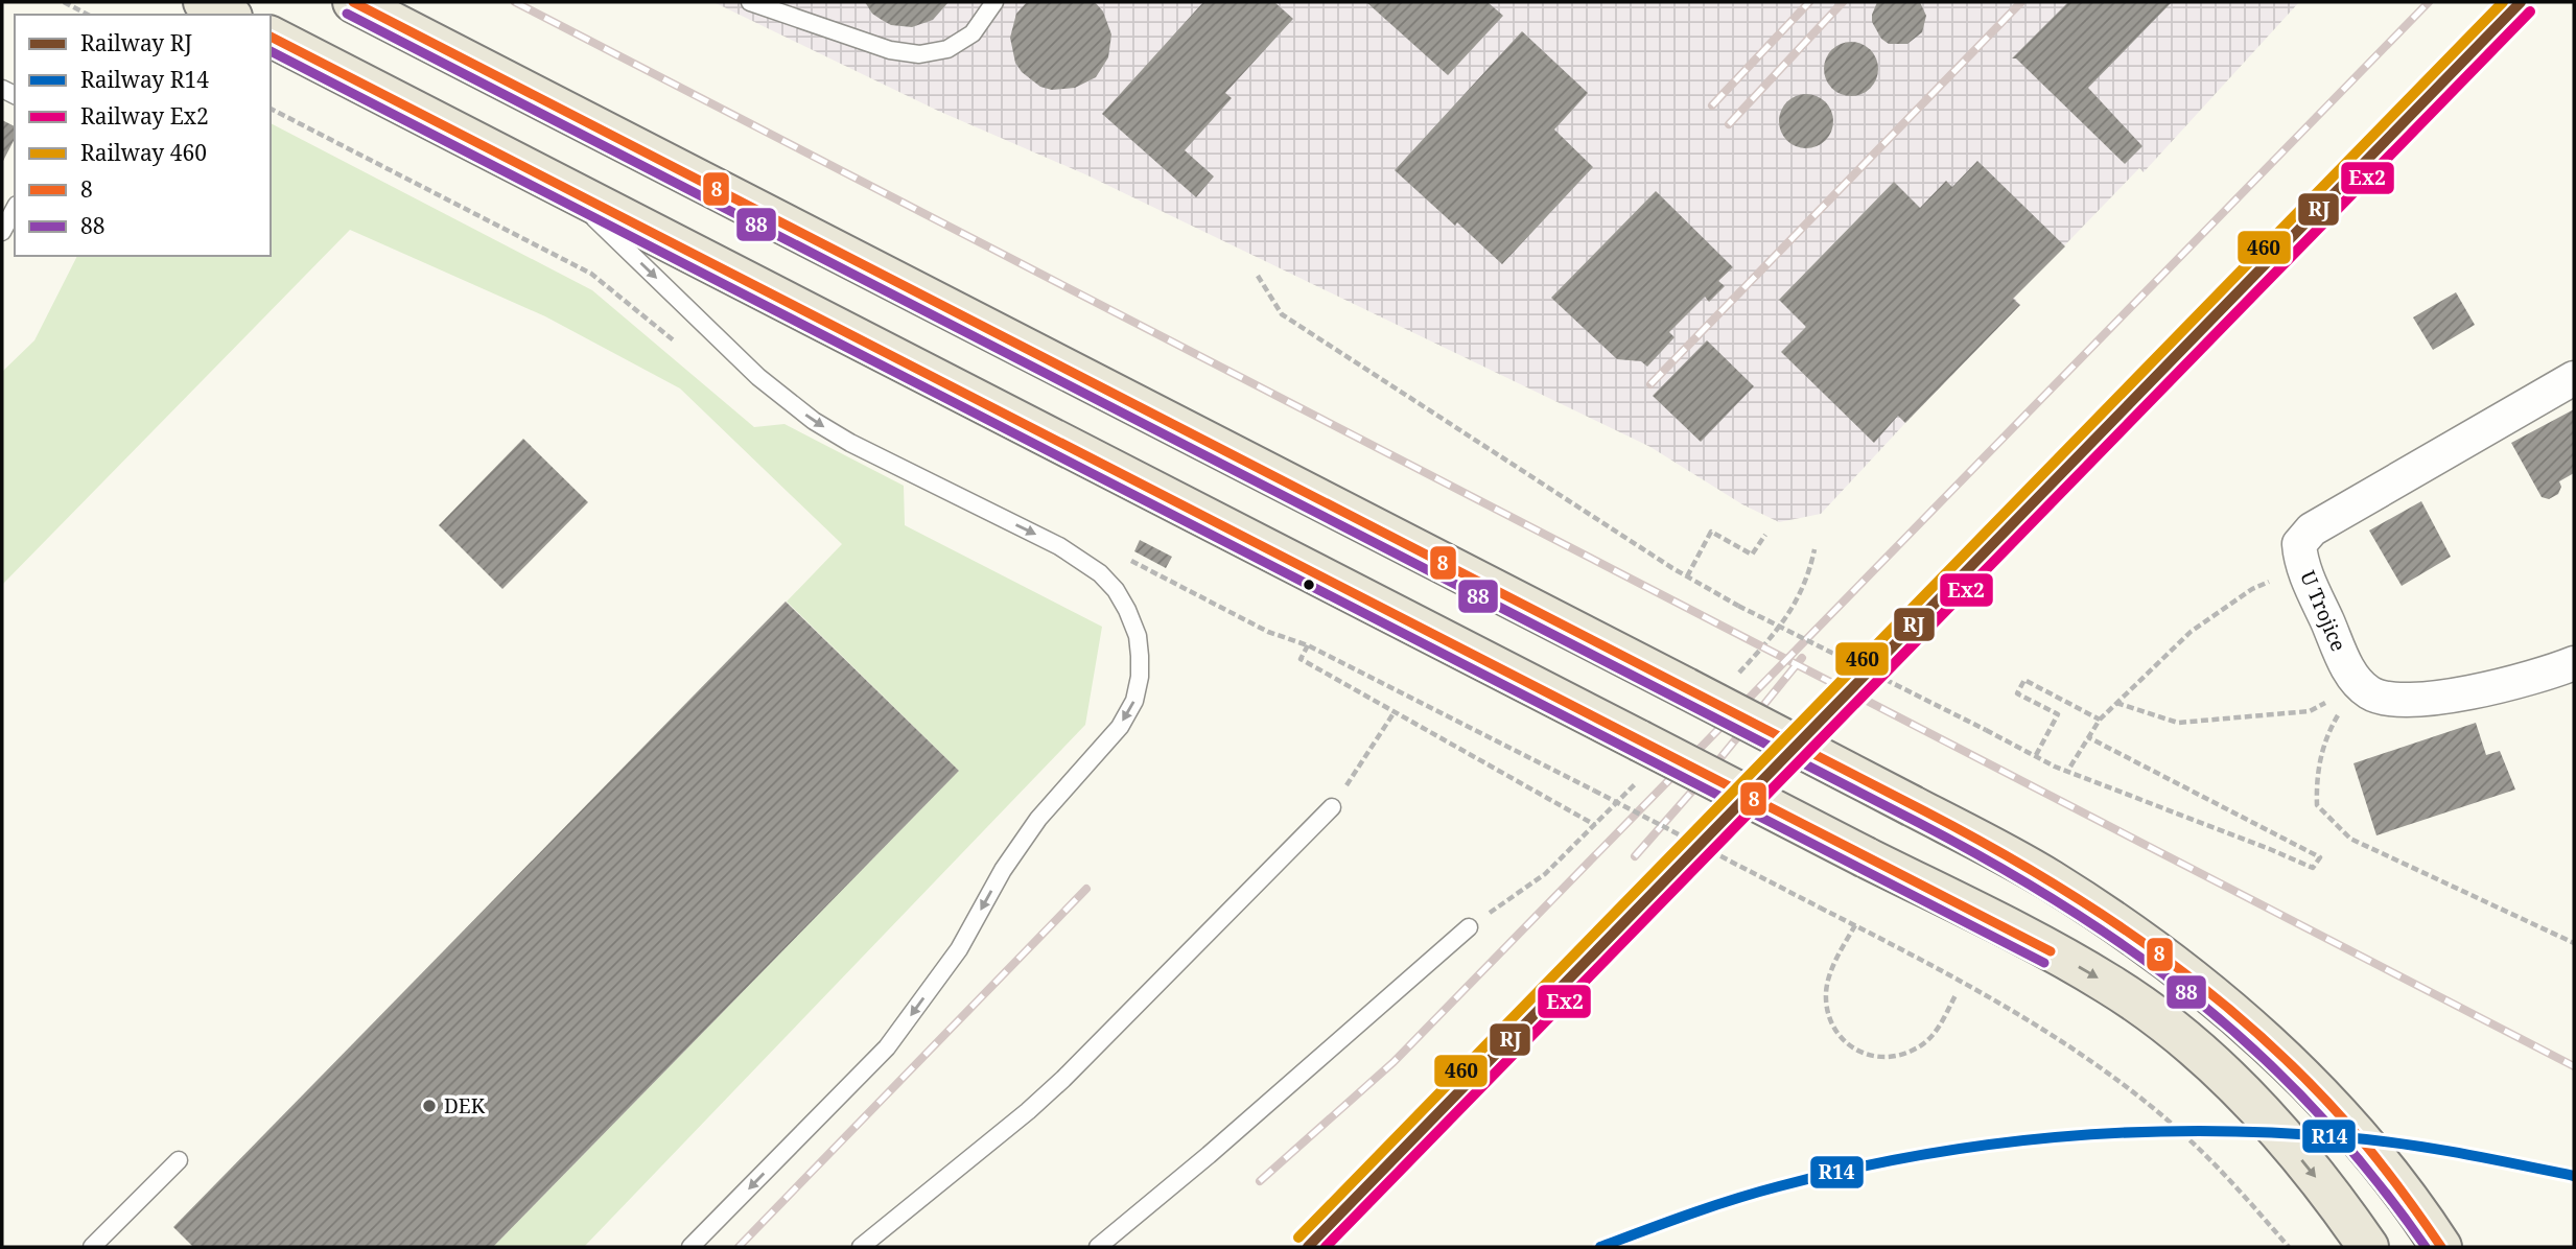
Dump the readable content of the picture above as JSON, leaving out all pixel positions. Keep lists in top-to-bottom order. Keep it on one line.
{"streets":{"street":["U Trojice"]},"places":["DEK"],"lines":["rail line RJ","rail line 460","transit line 8","rail line Ex2","transit line 88","rail line R14"],"legend":["Railway RJ","Railway R14","Railway Ex2","Railway 460","8","88"]}
